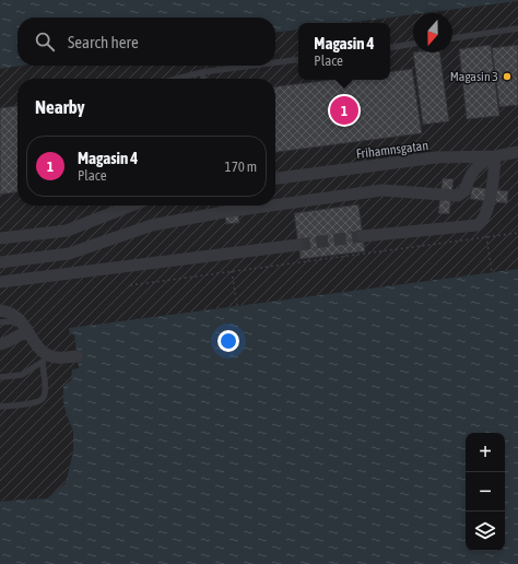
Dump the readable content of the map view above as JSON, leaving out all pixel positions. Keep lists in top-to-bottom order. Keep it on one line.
{"streets":{"street":["Frihamnsgatan"]},"places":["Magasin 3"],"north":"bottom","page":{"search":"Search here","popup":["Magasin 4","Place"],"heading":"Nearby","pins":"1","list":[{"mark":"1","name":"Magasin 4","note":"Place","value":"170 m"}],"map_buttons":["+","−"]}}
